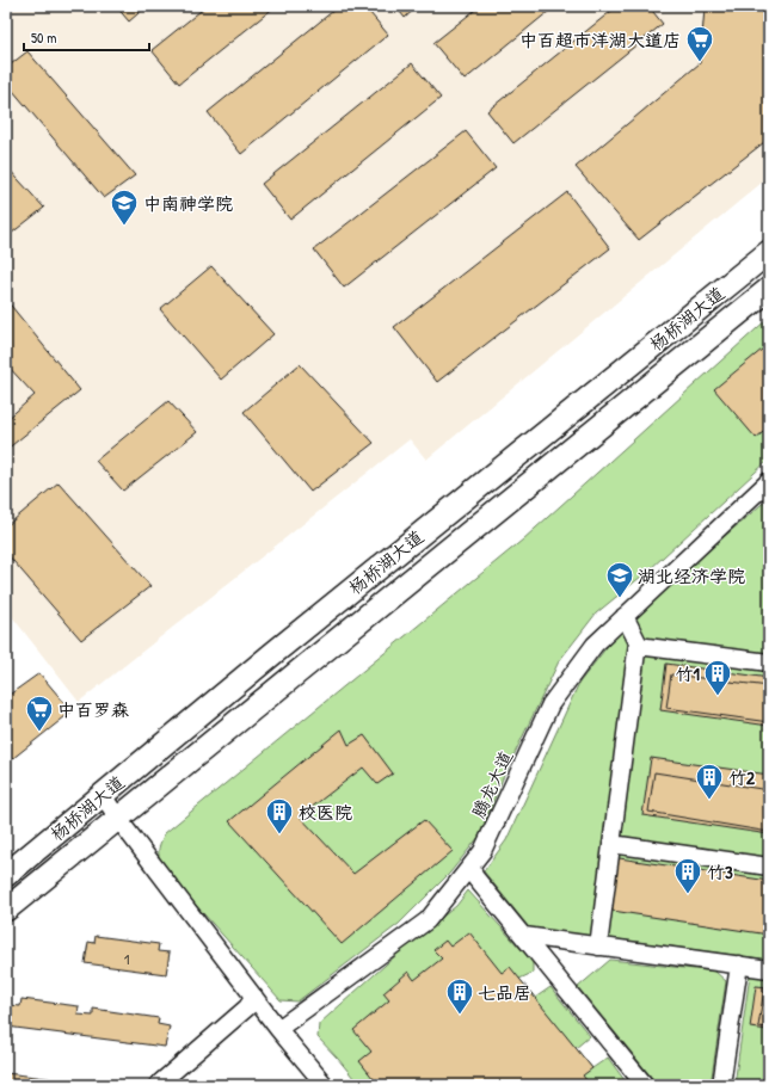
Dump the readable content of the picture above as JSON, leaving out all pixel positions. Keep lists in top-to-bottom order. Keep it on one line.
{"streets":{"main road":["杨桥湖大道"],"street":["腾龙大道"]},"places":{"supermarket":["中百超市洋湖大道店","中百罗森"],"school or university":["中南神学院","湖北经济学院"],"building":["竹1","竹2","校医院","竹3","七品居"]},"house_numbers":["1"],"scale_bar":"50 m"}
